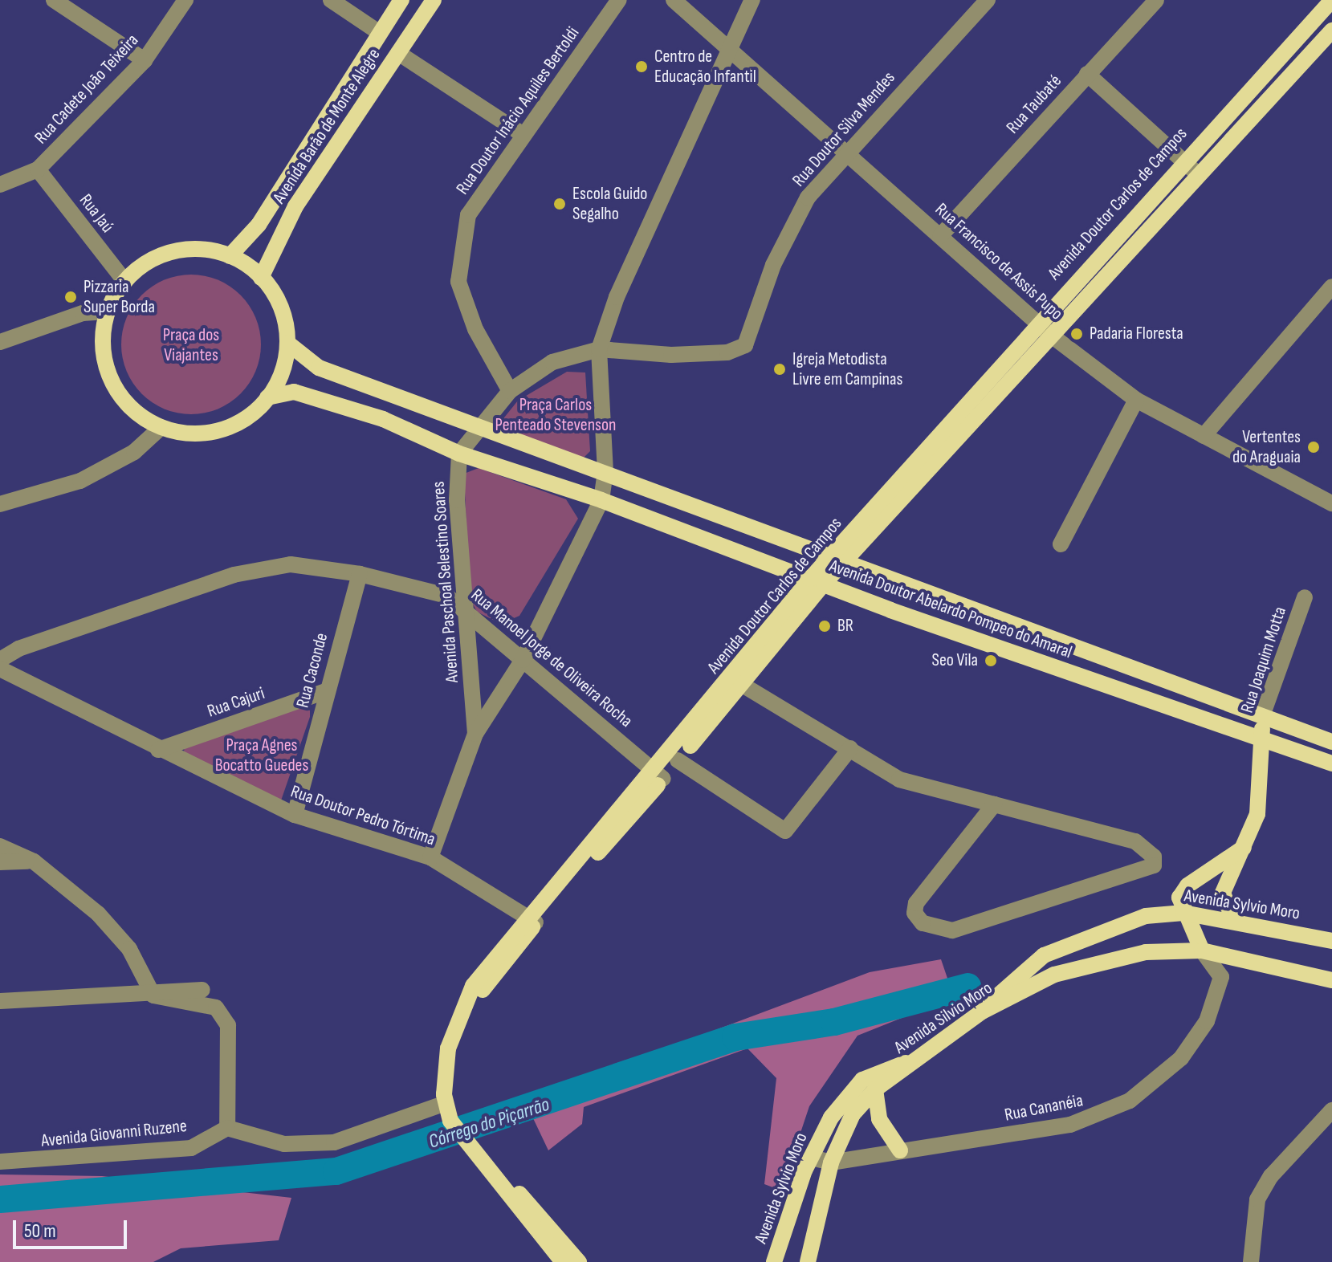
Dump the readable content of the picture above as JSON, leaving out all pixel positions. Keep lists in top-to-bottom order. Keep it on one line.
{"streets":{"main road":["Avenida Barão de Monte Alegre","Avenida Doutor Carlos de Campos","Avenida Doutor Abelardo Pompeo do Amaral","Rua Joaquim Motta","Avenida Sylvio Moro","Avenida Silvio Moro"],"street":["Rua Cadete João Teixeira","Rua Taubaté","Rua Doutor Inácio Aquiles Bertoldi","Rua Doutor Silva Mendes","Rua Jaú","Rua Francisco de Assis Pupo","Avenida Paschoal Selestino Soares","Rua Manoel Jorge de Oliveira Rocha","Rua Caconde","Rua Cajuri","Rua Doutor Pedro Tórtima","Rua Cananéia","Avenida Giovanni Ruzene"]},"crossings":[["Rua Cadete João Teixeira","Rua Jaú"],["Rua Taubaté","Rua Francisco de Assis Pupo"],["Avenida Barão de Monte Alegre","Rua Jaú"],["Avenida Barão de Monte Alegre","Avenida Doutor Abelardo Pompeo do Amaral"],["Rua Doutor Silva Mendes","Rua Francisco de Assis Pupo"],["Rua Doutor Silva Mendes","Avenida Paschoal Selestino Soares"],["Avenida Doutor Carlos de Campos","Rua Francisco de Assis Pupo"],["Avenida Doutor Carlos de Campos","Avenida Doutor Abelardo Pompeo do Amaral"],["Avenida Doutor Carlos de Campos","Rua Manoel Jorge de Oliveira Rocha"],["Avenida Doutor Carlos de Campos","Rua Doutor Pedro Tórtima"],["Rua Jaú","Avenida Doutor Abelardo Pompeo do Amaral"],["Rua Francisco de Assis Pupo","Avenida Paschoal Selestino Soares"],["Avenida Paschoal Selestino Soares","Avenida Doutor Abelardo Pompeo do Amaral"],["Avenida Paschoal Selestino Soares","Rua Manoel Jorge de Oliveira Rocha"],["Avenida Paschoal Selestino Soares","Rua Doutor Pedro Tórtima"],["Avenida Doutor Abelardo Pompeo do Amaral","Rua Joaquim Motta"],["Rua Manoel Jorge de Oliveira Rocha","Rua Caconde"],["Rua Joaquim Motta","Avenida Sylvio Moro"],["Rua Caconde","Rua Cajuri"],["Rua Caconde","Rua Doutor Pedro Tórtima"],["Rua Cajuri","Rua Doutor Pedro Tórtima"],["Avenida Sylvio Moro","Avenida Silvio Moro"],["Avenida Sylvio Moro","Rua Cananéia"],["Avenida Silvio Moro","Rua Cananéia"]],"water":["Córrego do Piçarrão"],"parks":["Praça dos Viajantes","Praça Carlos Penteado Stevenson","Praça Agnes Bocatto Guedes"],"places":["Centro de Educação Infantil","Escola Guido Segalho","Pizzaria Super Borda","Padaria Floresta","Igreja Metodista Livre em Campinas","Vertentes do Araguaia","BR","Seo Vila"],"scale_bar":"50 m"}
